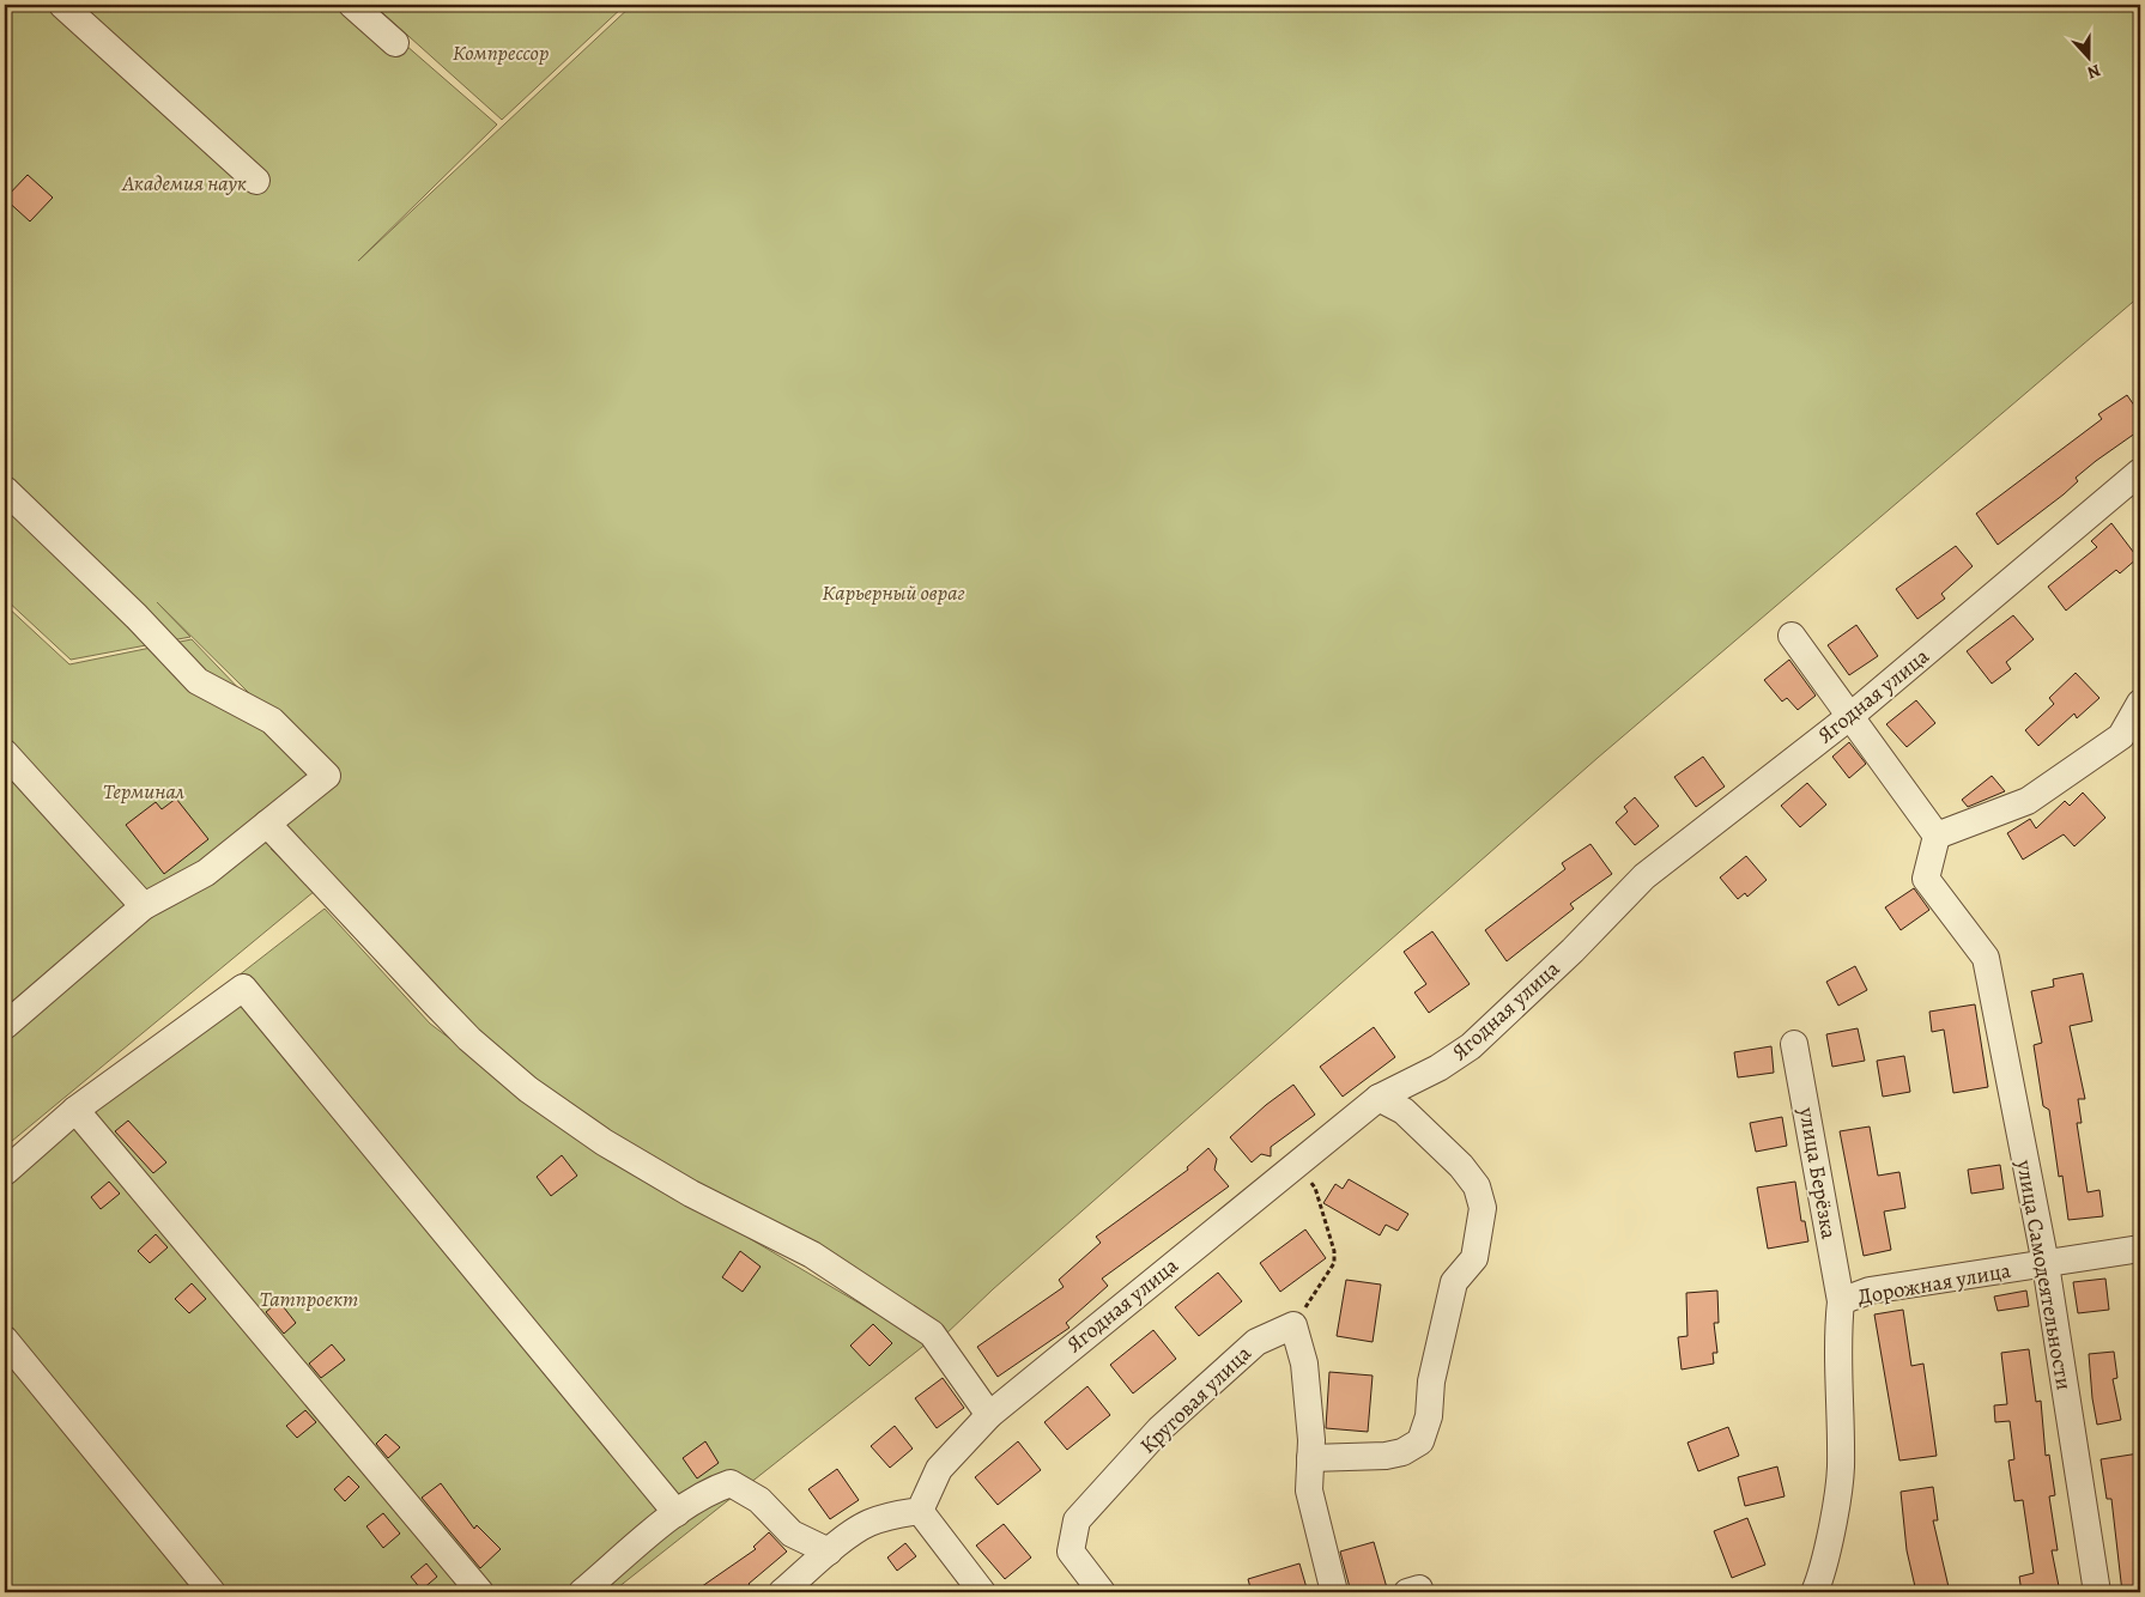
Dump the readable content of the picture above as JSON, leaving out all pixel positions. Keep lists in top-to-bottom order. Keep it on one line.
{"streets":{"street":["Ягодная улица","улица Берёзка","улица Самодеятельности","Дорожная улица","Круговая улица"]},"crossings":[["улица Берёзка","Дорожная улица"],["улица Самодеятельности","Дорожная улица"]],"parks":["Компрессор","Академия наук","Карьерный овраг","Терминал","Татпроект"],"north":"bottom"}
